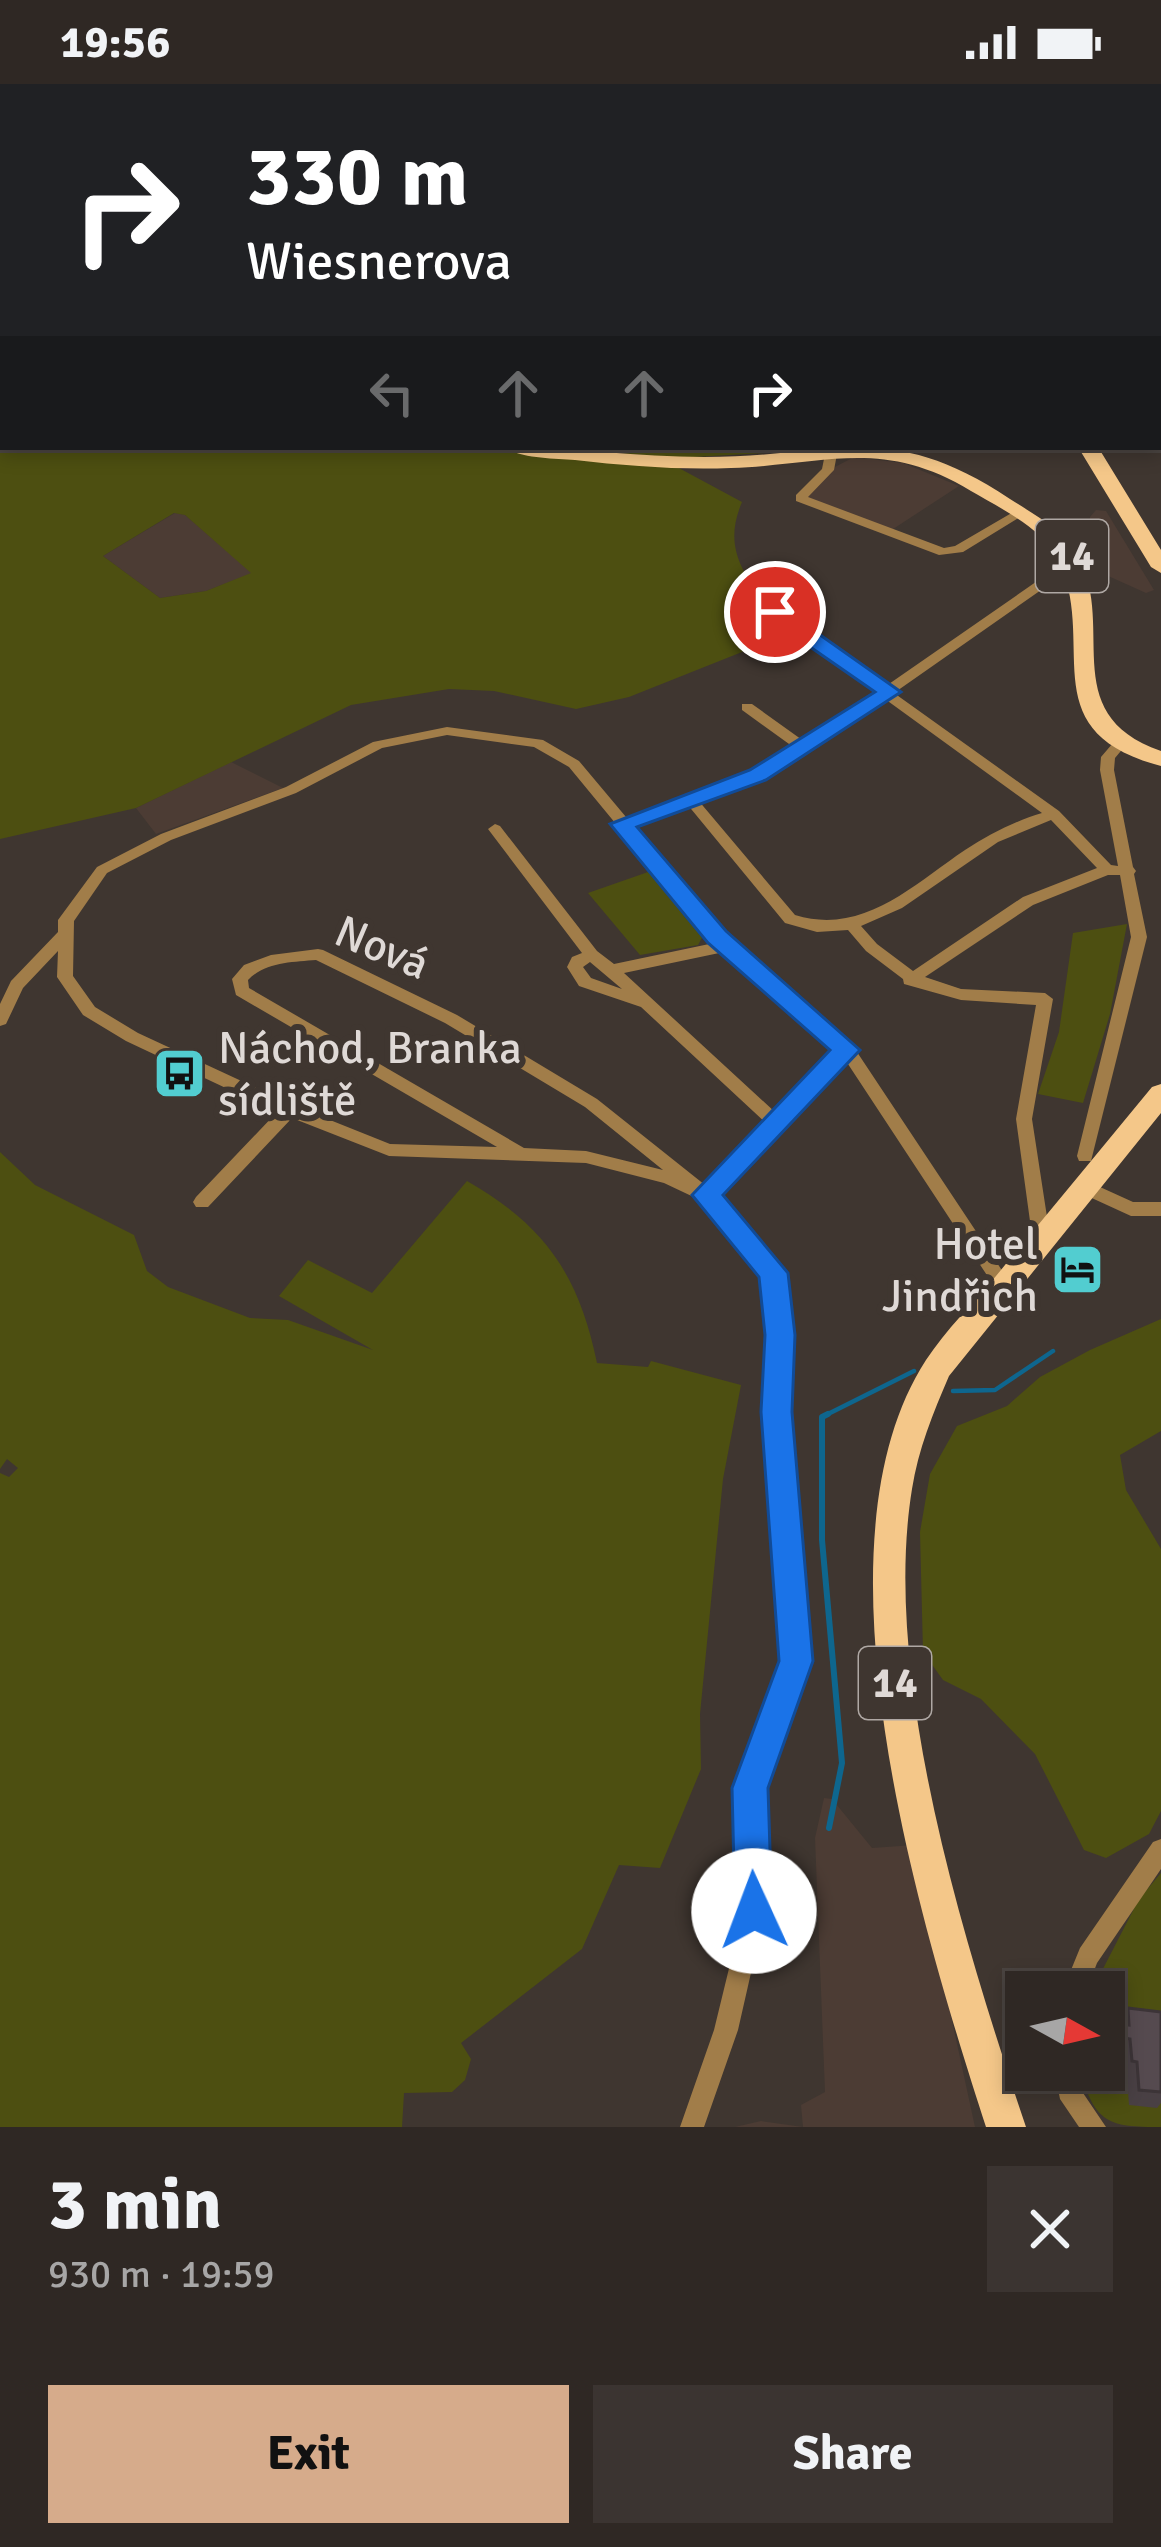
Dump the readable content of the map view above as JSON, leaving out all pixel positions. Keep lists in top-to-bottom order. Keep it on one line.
{"streets":{"main road":["14"],"street":["Nová"]},"places":{"bus stop":["Náchod, Branka sídliště"],"hotel":["Hotel Jindřich"]},"north":"right","page":{"status":"19:56","turn":["330 m","Wiesnerova"],"heading":["3 min","930 m · 19:59"],"buttons":["Exit","Share"]}}
